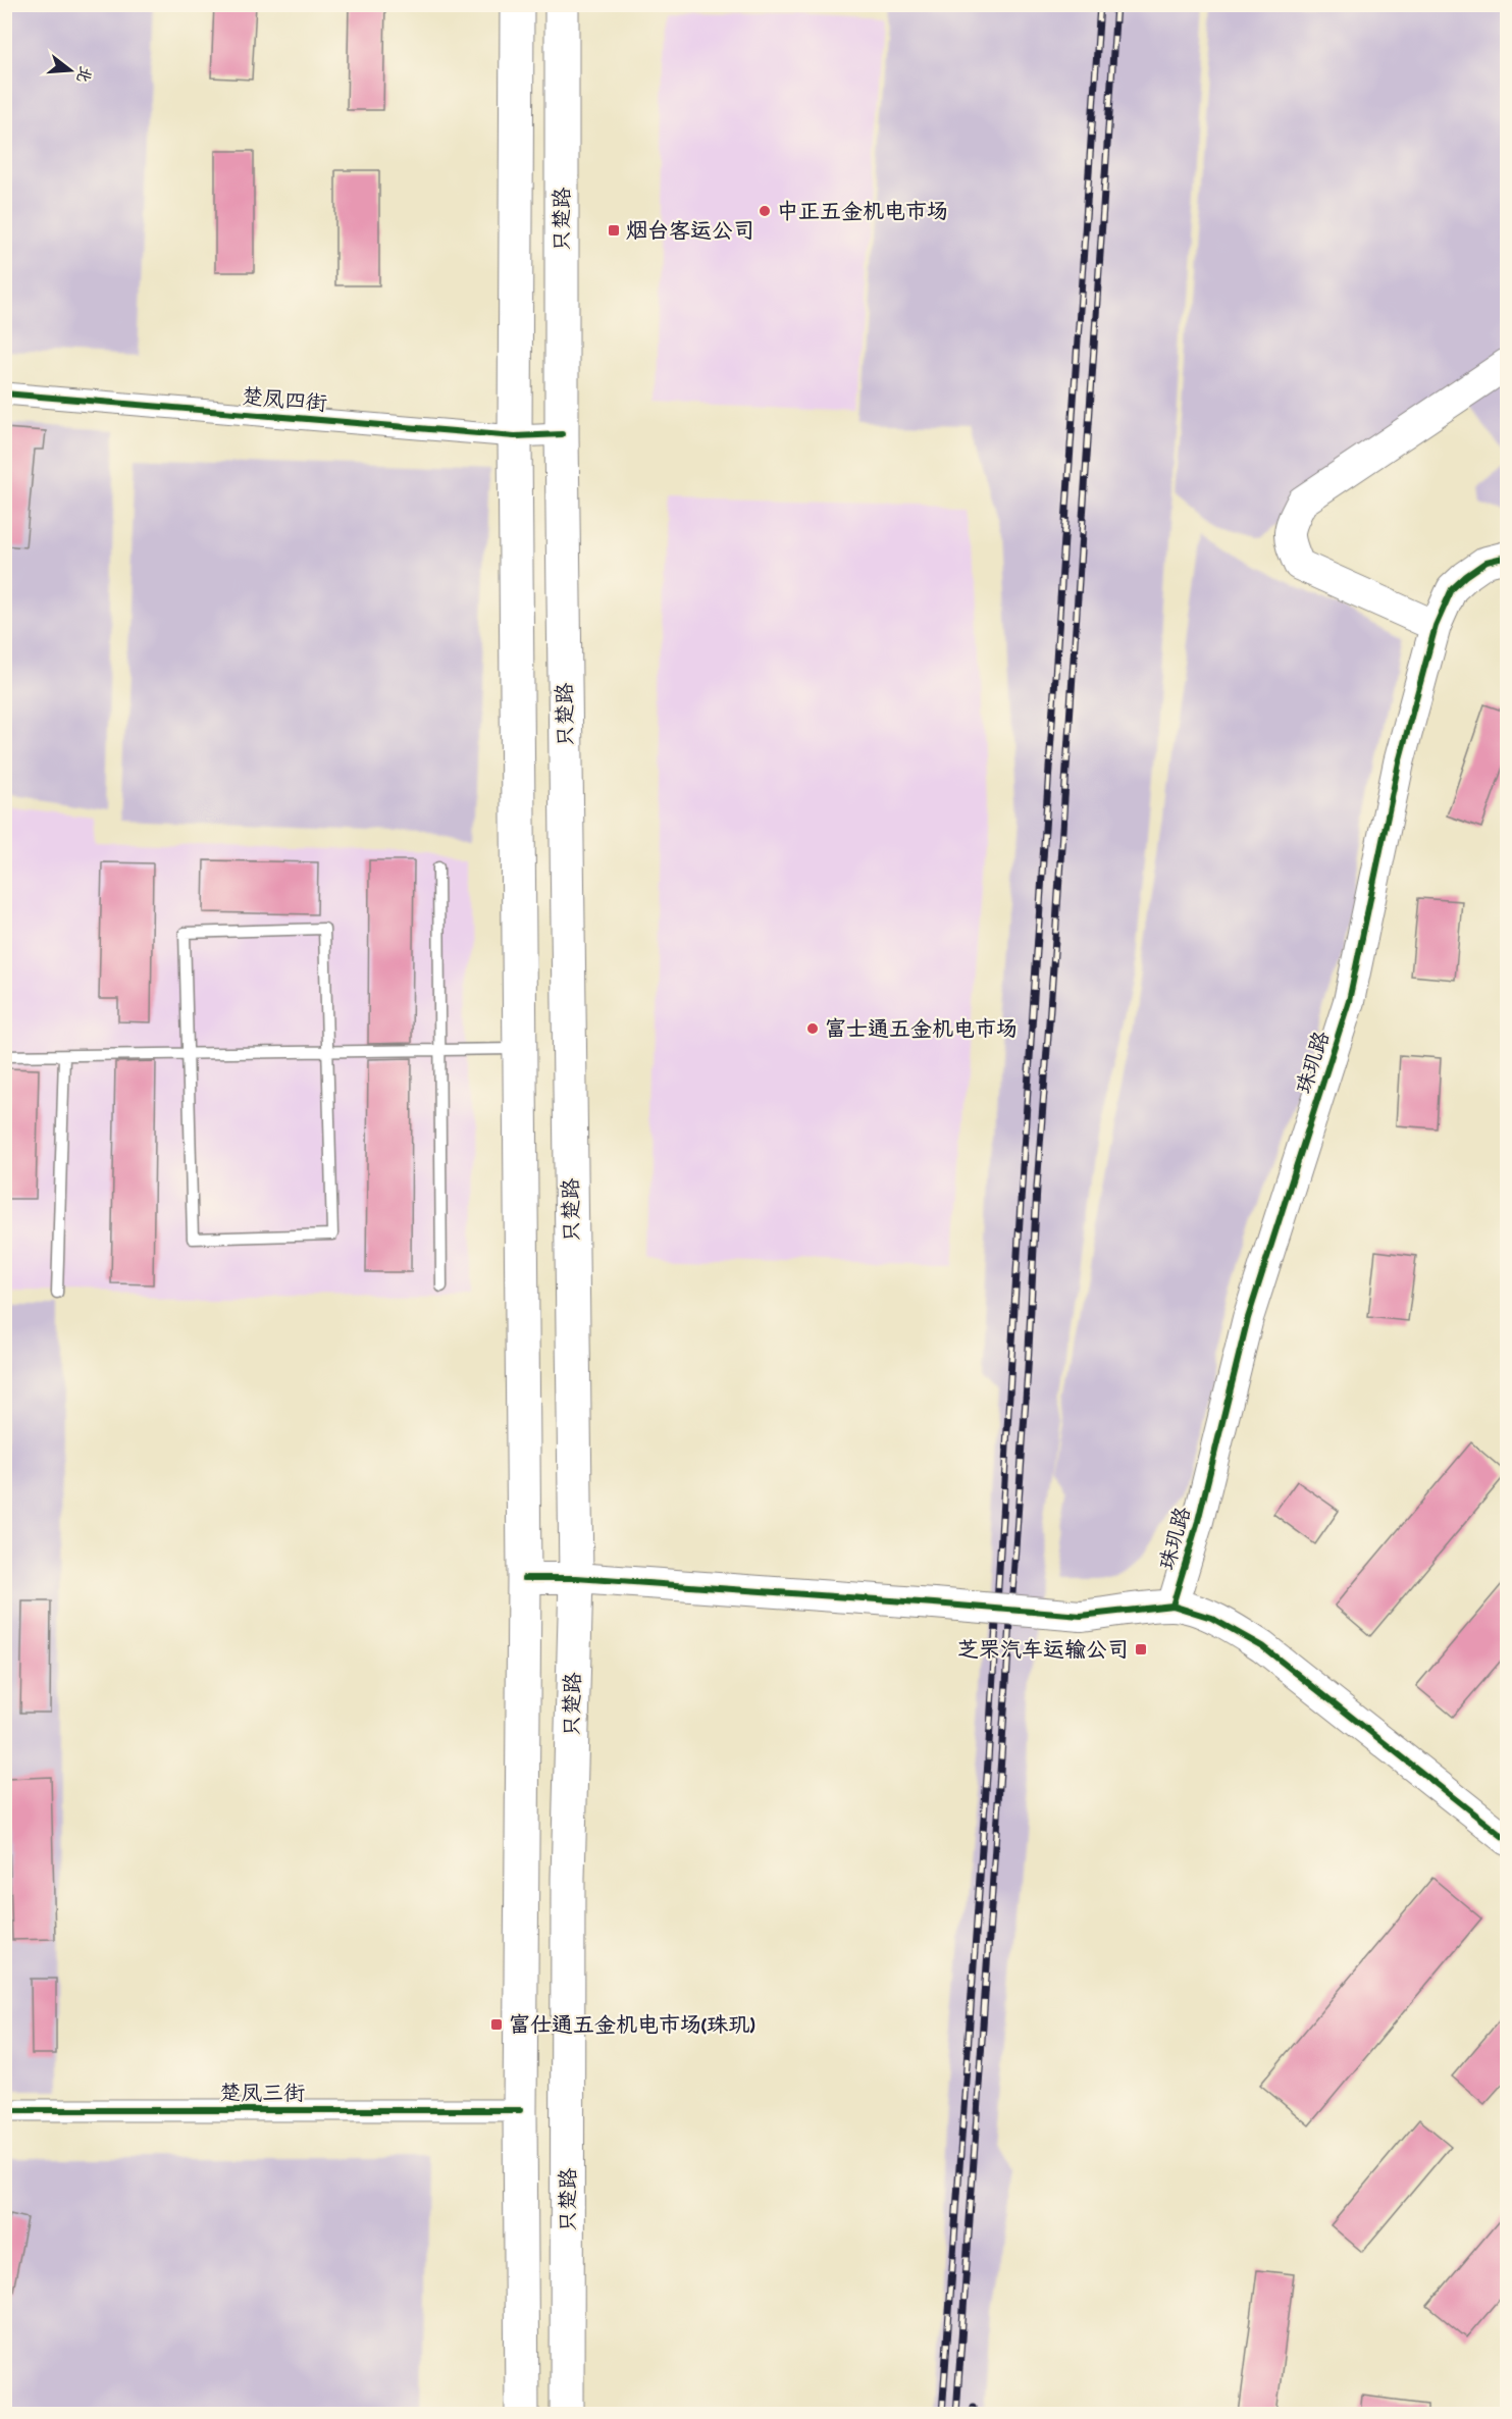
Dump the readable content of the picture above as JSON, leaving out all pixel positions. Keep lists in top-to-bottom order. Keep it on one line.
{"streets":{"main road":["只楚路"],"street":["楚凤四街","珠玑路","楚凤三街"]},"crossings":[["只楚路","楚凤四街"]],"places":{"other":["中正五金机电市场","富士通五金机电市场"],"transit":["烟台客运公司","芝罘汽车运输公司","富仕通五金机电市场(珠玑)"]},"north":"right"}
